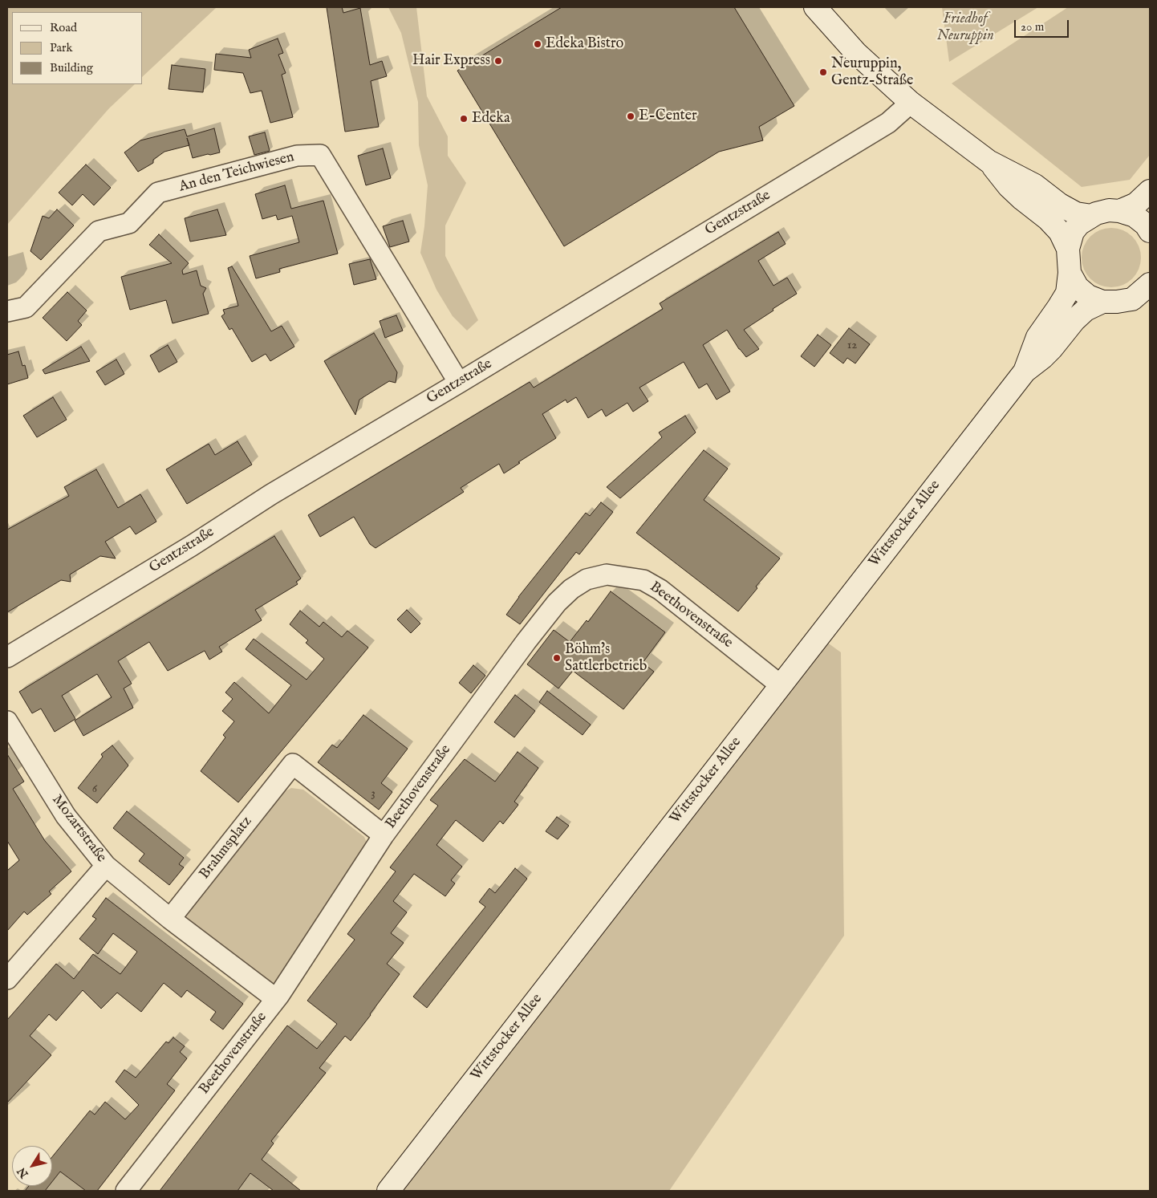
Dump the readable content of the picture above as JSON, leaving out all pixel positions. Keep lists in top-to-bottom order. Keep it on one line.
{"streets":{"main road":["Wittstocker Allee"],"street":["An den Teichwiesen","Gentzstraße","Beethovenstraße","Mozartstraße","Brahmsplatz"]},"crossings":[["An den Teichwiesen","Gentzstraße"],["Wittstocker Allee","Beethovenstraße"],["Beethovenstraße","Brahmsplatz"],["Mozartstraße","Brahmsplatz"]],"parks":["Friedhof Neuruppin"],"places":["Edeka Bistro","Hair Express","Neuruppin, Gentz-Straße","E-Center","Edeka","Böhm’s Sattlerbetrieb"],"house_numbers":["12","6","3"],"legend":["Road","Park","Building"],"scale_bar":"20 m","north":"bottom left"}
